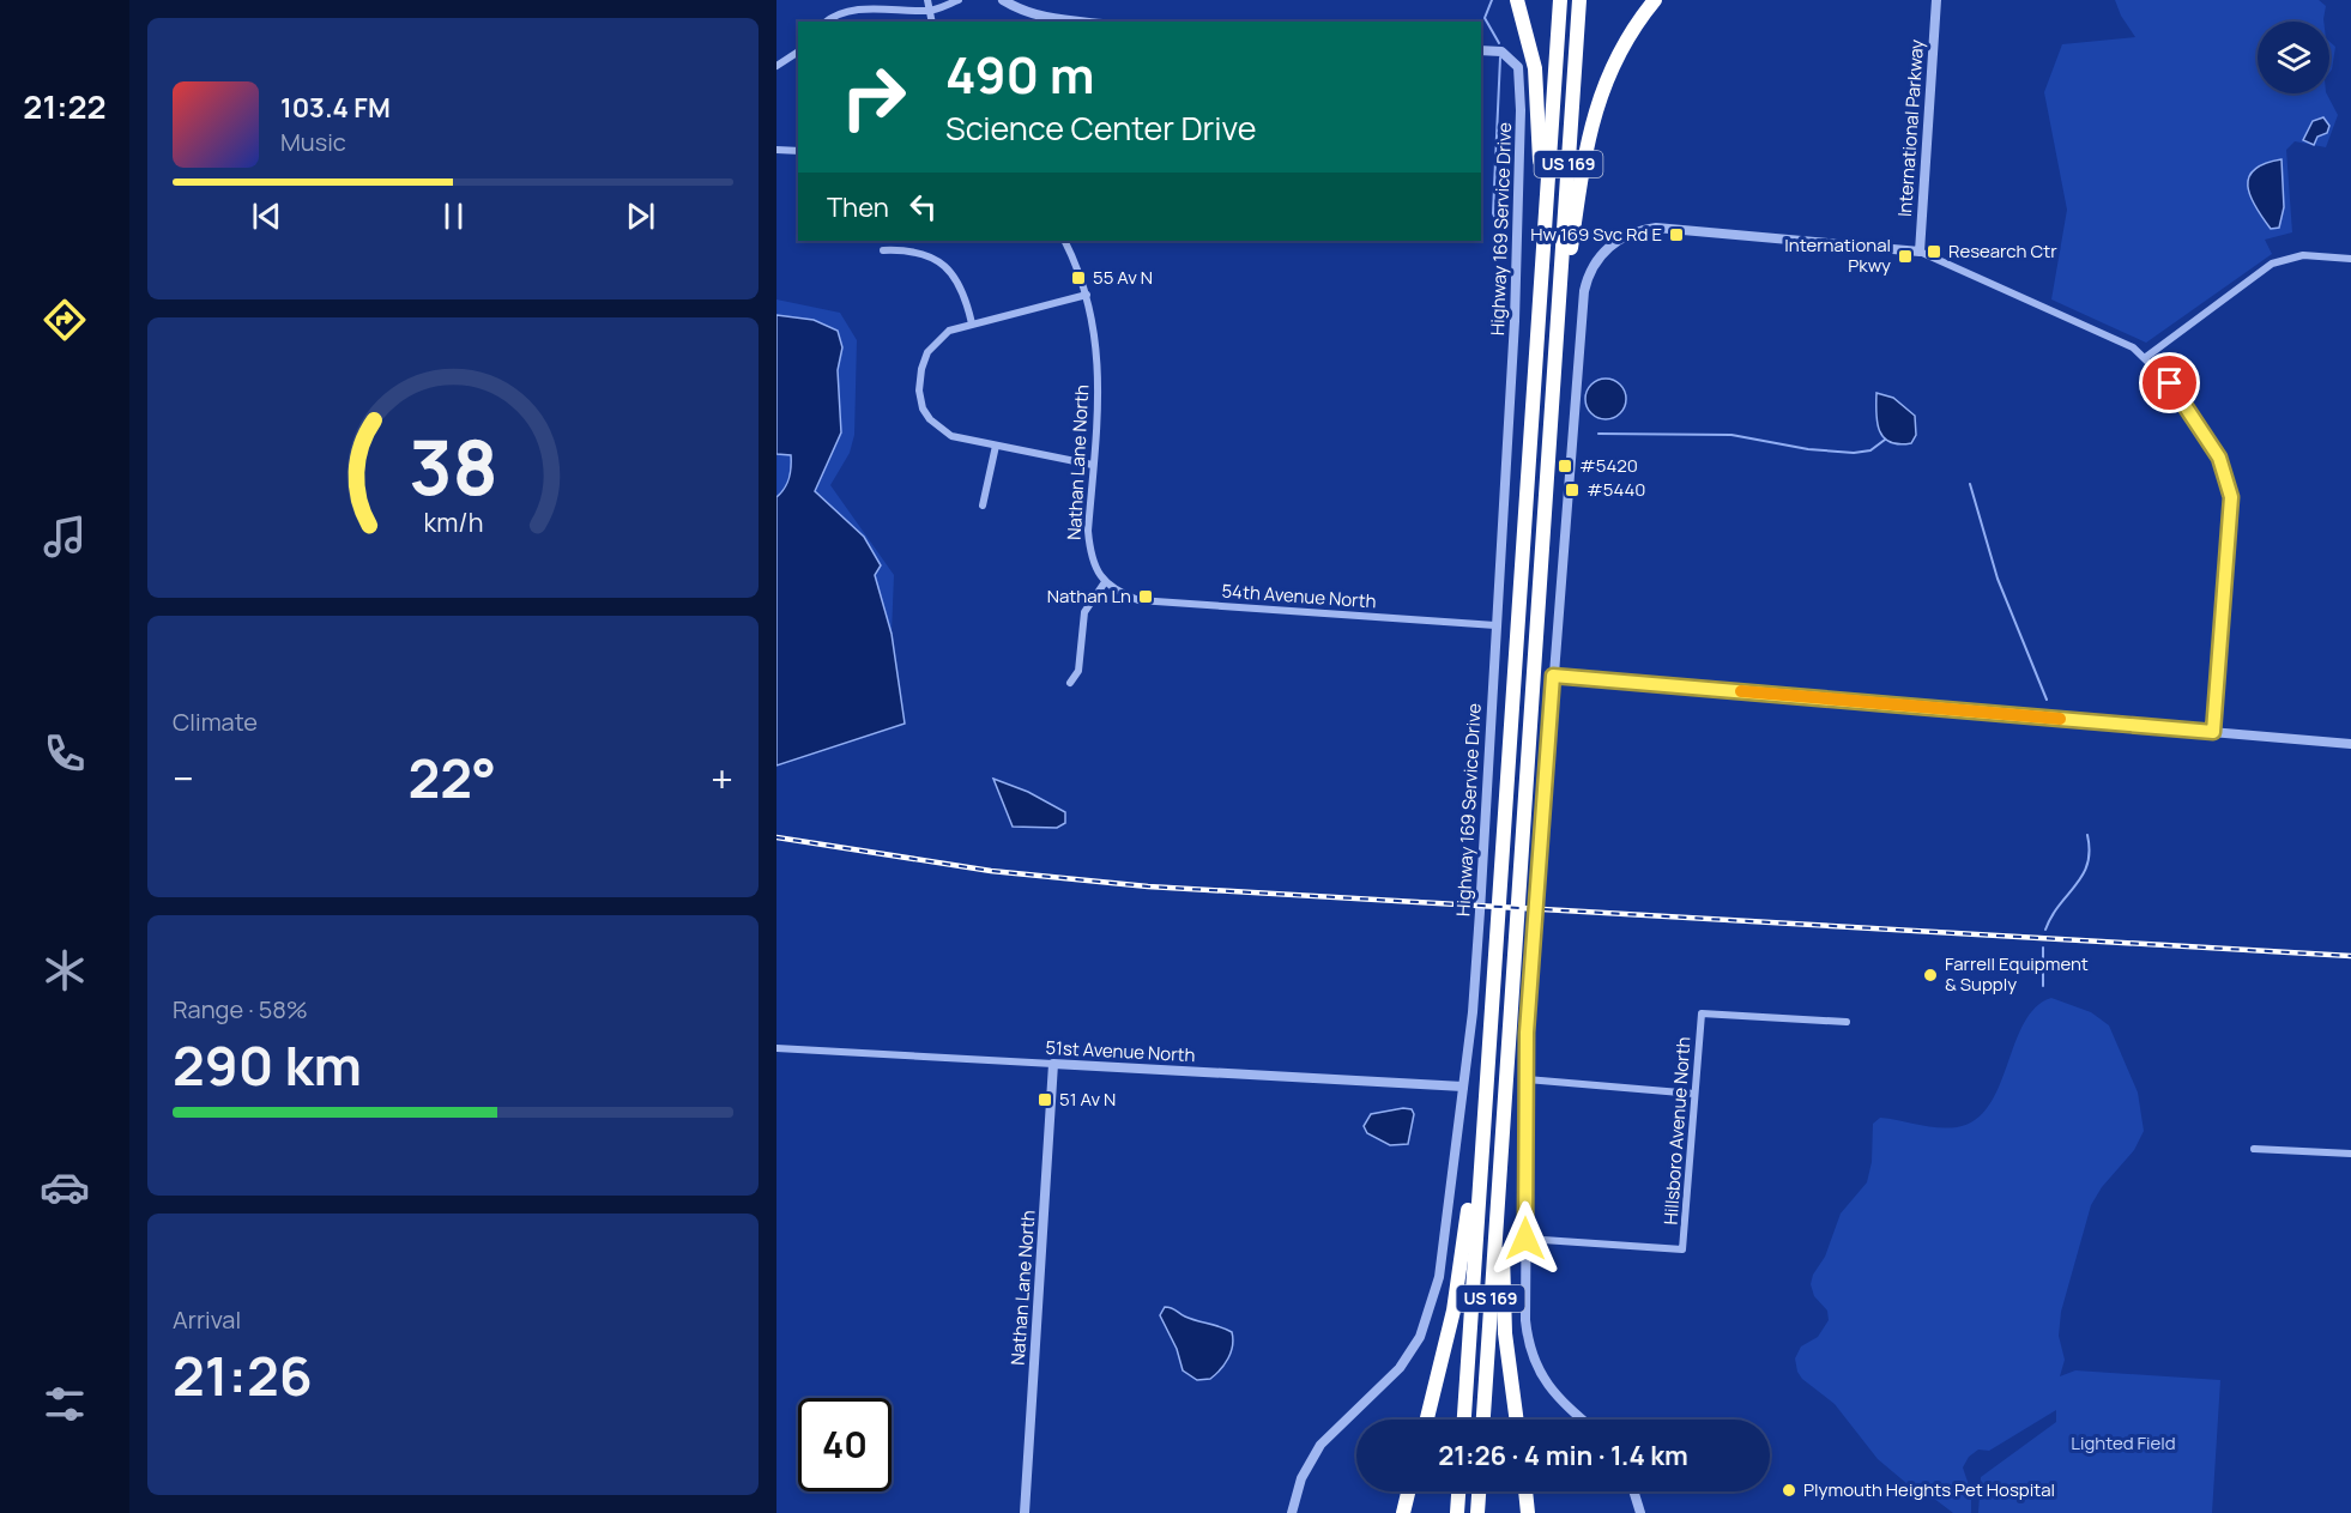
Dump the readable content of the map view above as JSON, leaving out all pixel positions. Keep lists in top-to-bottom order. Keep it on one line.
{"streets":{"highway":["US 169"],"street":["International Parkway","Highway 169 Service Drive","Nathan Lane North","54th Avenue North","51st Avenue North","Hillsboro Avenue North"]},"crossings":[["Highway 169 Service Drive","54th Avenue North"],["Highway 169 Service Drive","51st Avenue North"],["Nathan Lane North","54th Avenue North"],["Nathan Lane North","51st Avenue North"]],"parks":["Lighted Field"],"places":{"transit":["Hw 169 Svc Rd E","Research Ctr","International Pkwy","55 Av N","#5420","#5440","Nathan Ln","51 Av N"],"other":["Farrell Equipment & Supply","Plymouth Heights Pet Hospital"]},"page":{"tabs":"21:22","turn":["490 m","Science Center Drive"],"song":["103.4 FM","Music"],"then":"Then","tile":["Climate",["Range · 58%","290 km"],["Arrival","21:26"]],"heat":["−","22°","+"],"limit":"40","trip":"21:26 · 4 min · 1.4 km","gauge":["38","km/h"]}}
